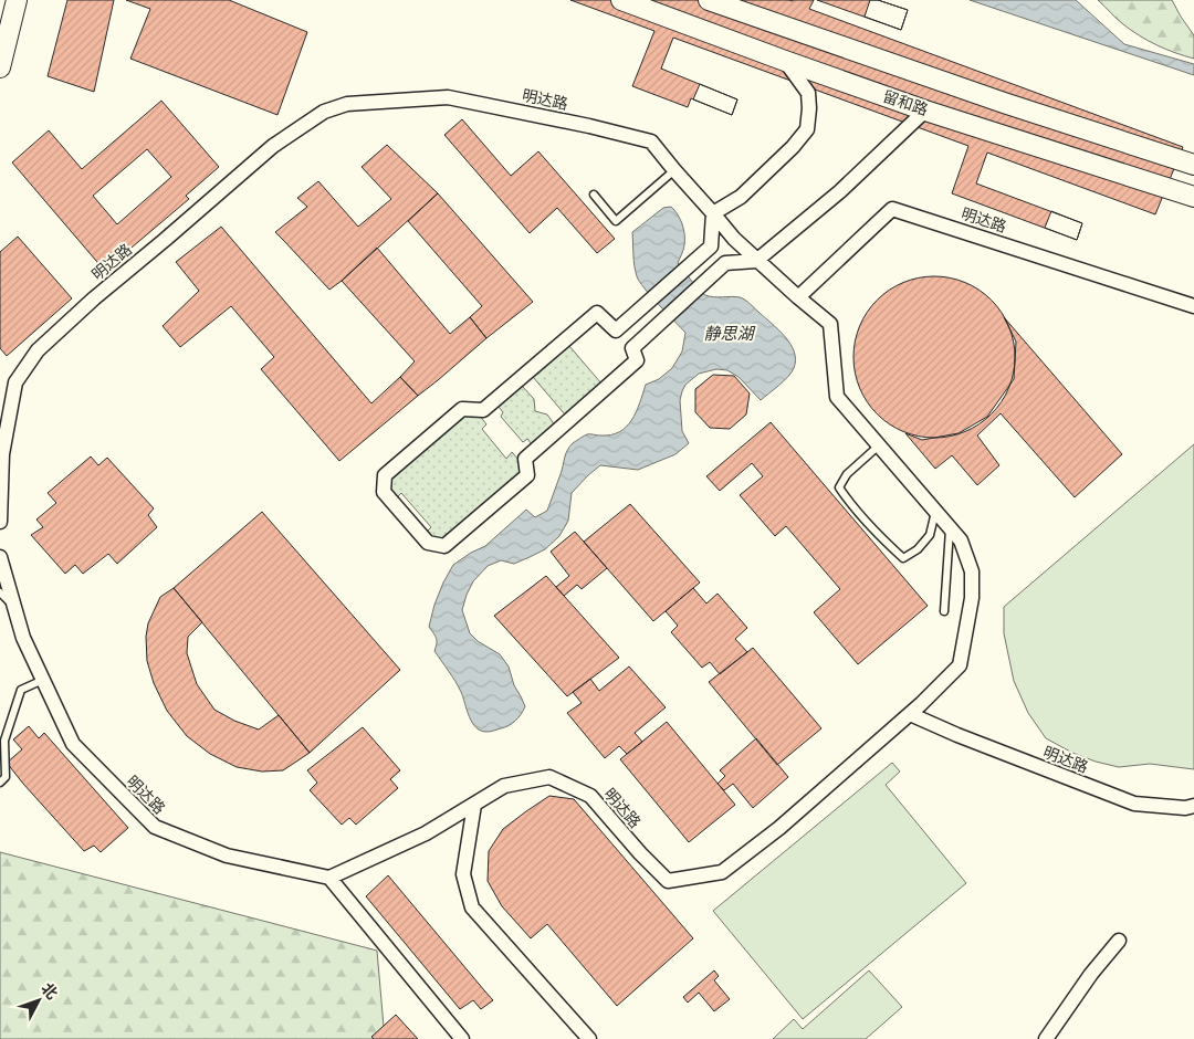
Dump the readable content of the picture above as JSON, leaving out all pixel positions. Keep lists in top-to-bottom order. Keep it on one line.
{"streets":{"main road":["留和路"],"street":["明达路"]},"water":["静思湖"],"north":"top right"}
